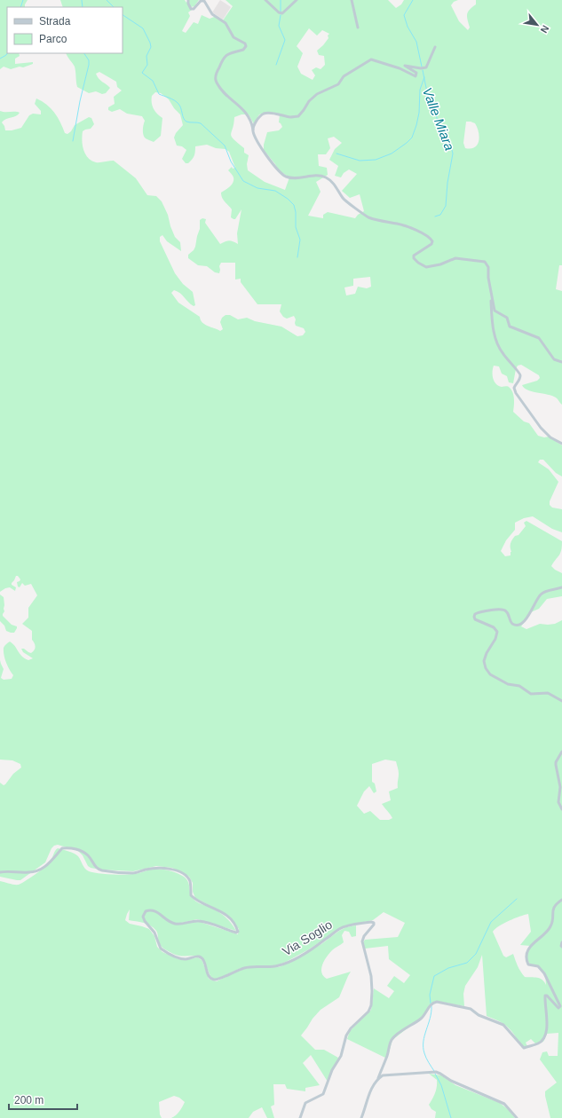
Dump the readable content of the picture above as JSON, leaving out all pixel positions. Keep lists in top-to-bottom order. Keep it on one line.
{"streets":{"street":["Via Soglio"]},"water":["Valle Miara"],"legend":["Strada","Parco"],"scale_bar":"200 m","north":"bottom right"}
